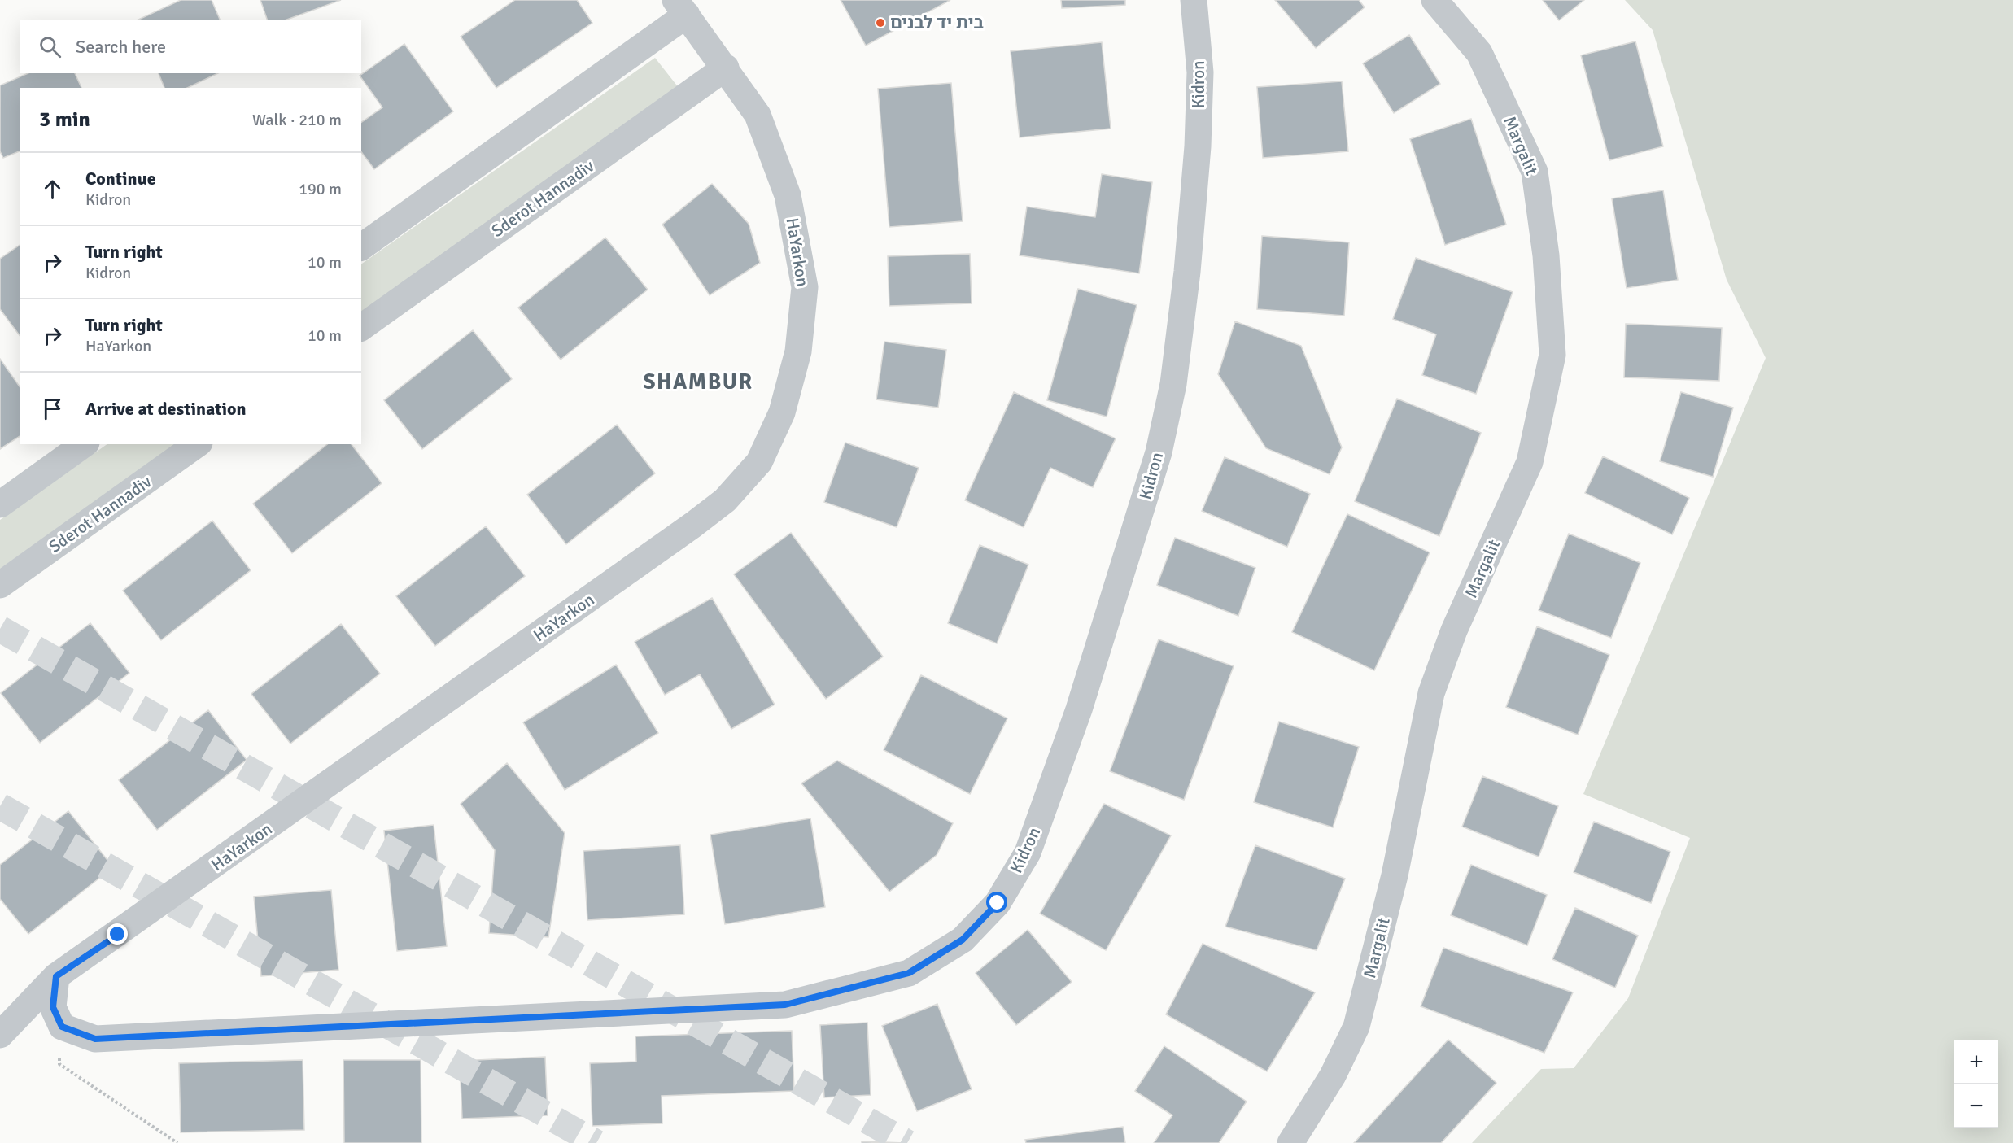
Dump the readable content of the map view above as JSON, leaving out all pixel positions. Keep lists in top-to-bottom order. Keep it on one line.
{"streets":{"street":["Kidron","Margalit","Sderot Hannadiv","HaYarkon"]},"crossings":[["Sderot Hannadiv","HaYarkon"]],"districts":["SHAMBUR"],"places":["בית יד לבנים"],"page":{"search":"Search here","heading":["3 min","Walk · 210 m"],"list":[["Continue","Kidron","190 m"],["Turn right","Kidron","10 m"],["Turn right","HaYarkon","10 m"],"Arrive at destination"],"map_buttons":["+","−"]}}
